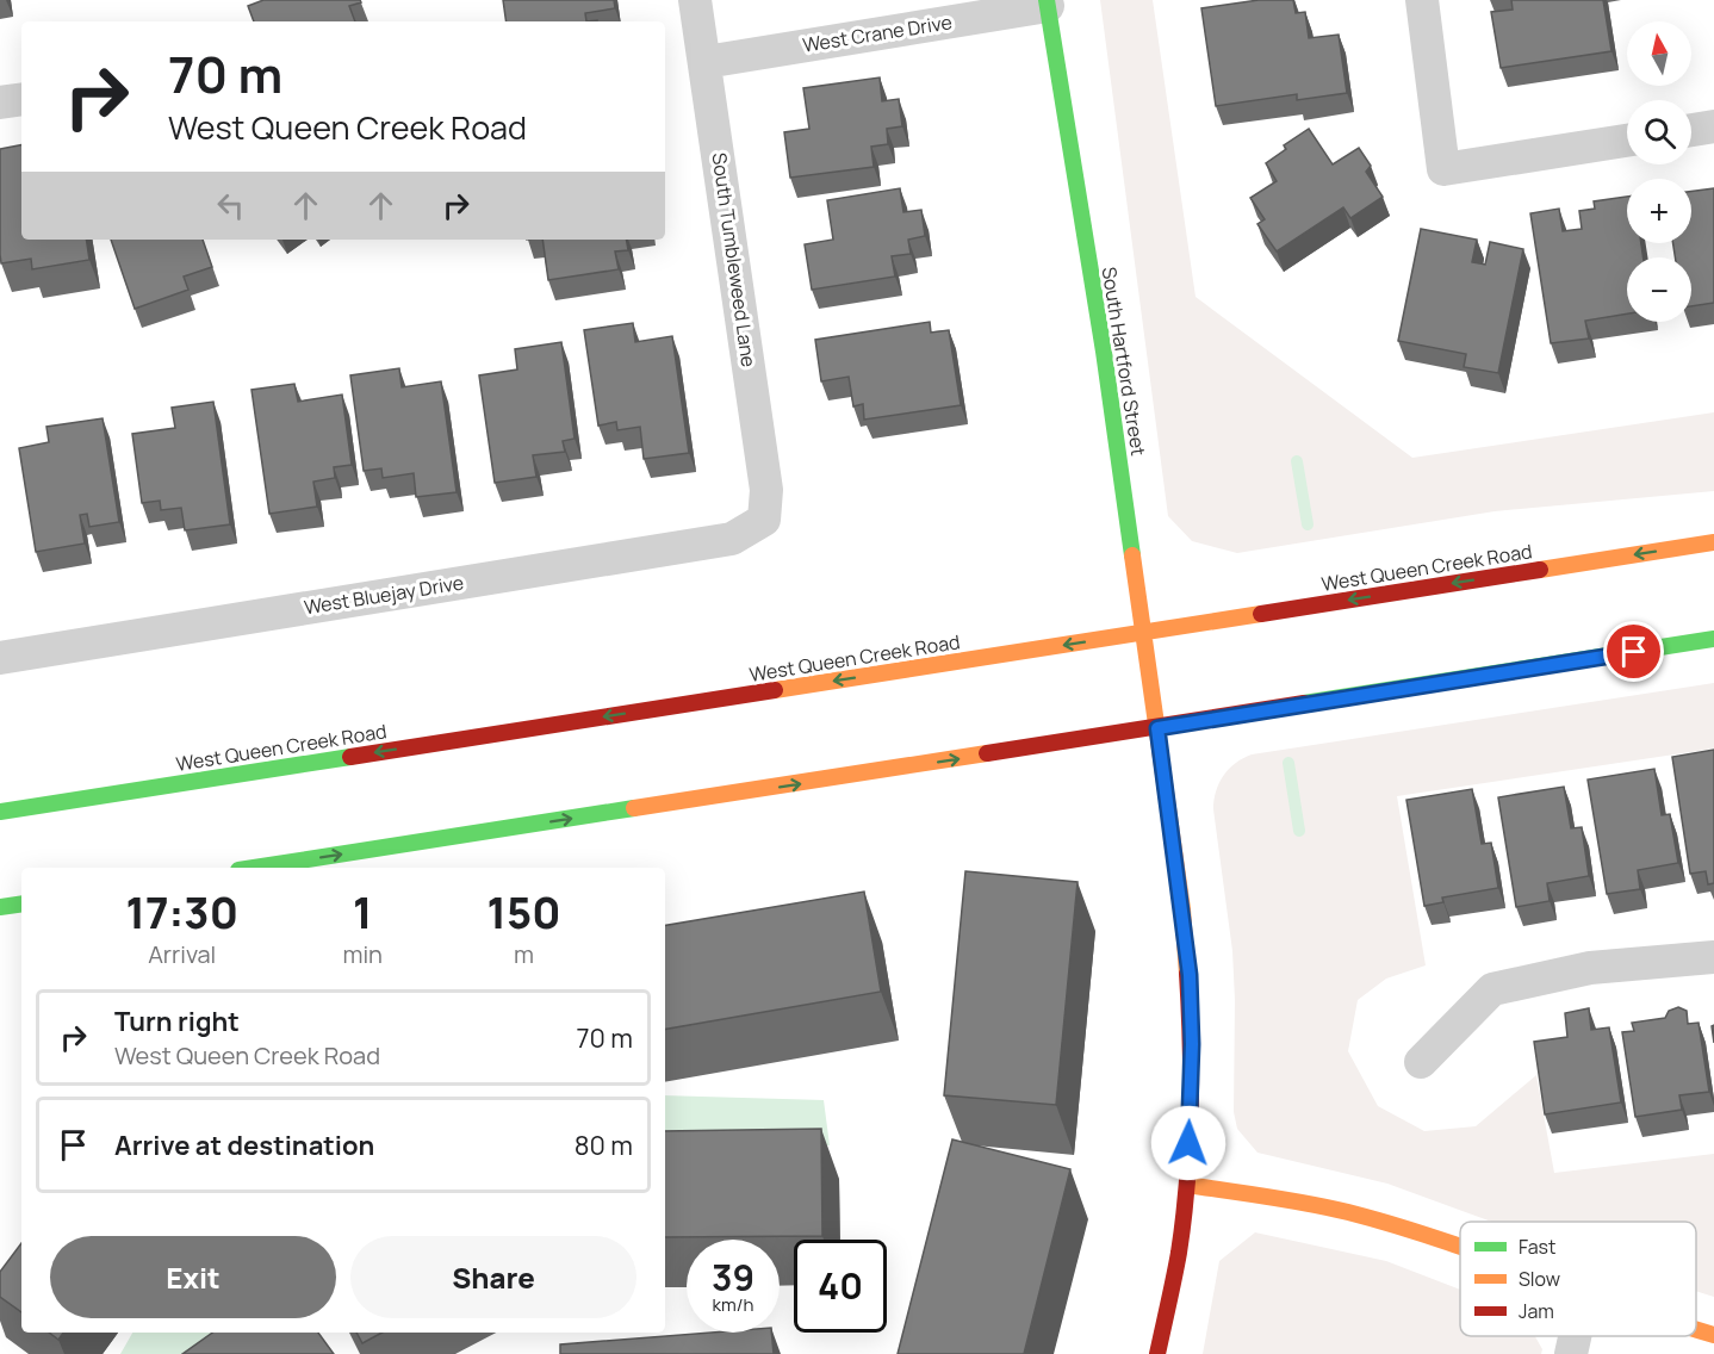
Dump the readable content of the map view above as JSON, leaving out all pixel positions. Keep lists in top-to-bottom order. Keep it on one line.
{"streets":{"main road":["South Hartford Street","West Queen Creek Road"],"street":["West Crane Drive","South Tumbleweed Lane","West Bluejay Drive"]},"crossings":[["West Crane Drive","South Tumbleweed Lane"],["West Crane Drive","South Hartford Street"],["South Tumbleweed Lane","West Bluejay Drive"],["South Hartford Street","West Queen Creek Road"]],"legend":["Fast","Slow","Jam"],"north":"top","page":{"map_buttons":["+","−"],"turn":["70 m","West Queen Creek Road"],"eta":["17:30","Arrival","1","min","150","m"],"list":[{"name":"Turn right","note":"West Queen Creek Road","value":"70 m"},{"name":"Arrive at destination","value":"80 m"}],"buttons":["Exit","Share"],"speed":"39 km/h","limit":"40"}}
